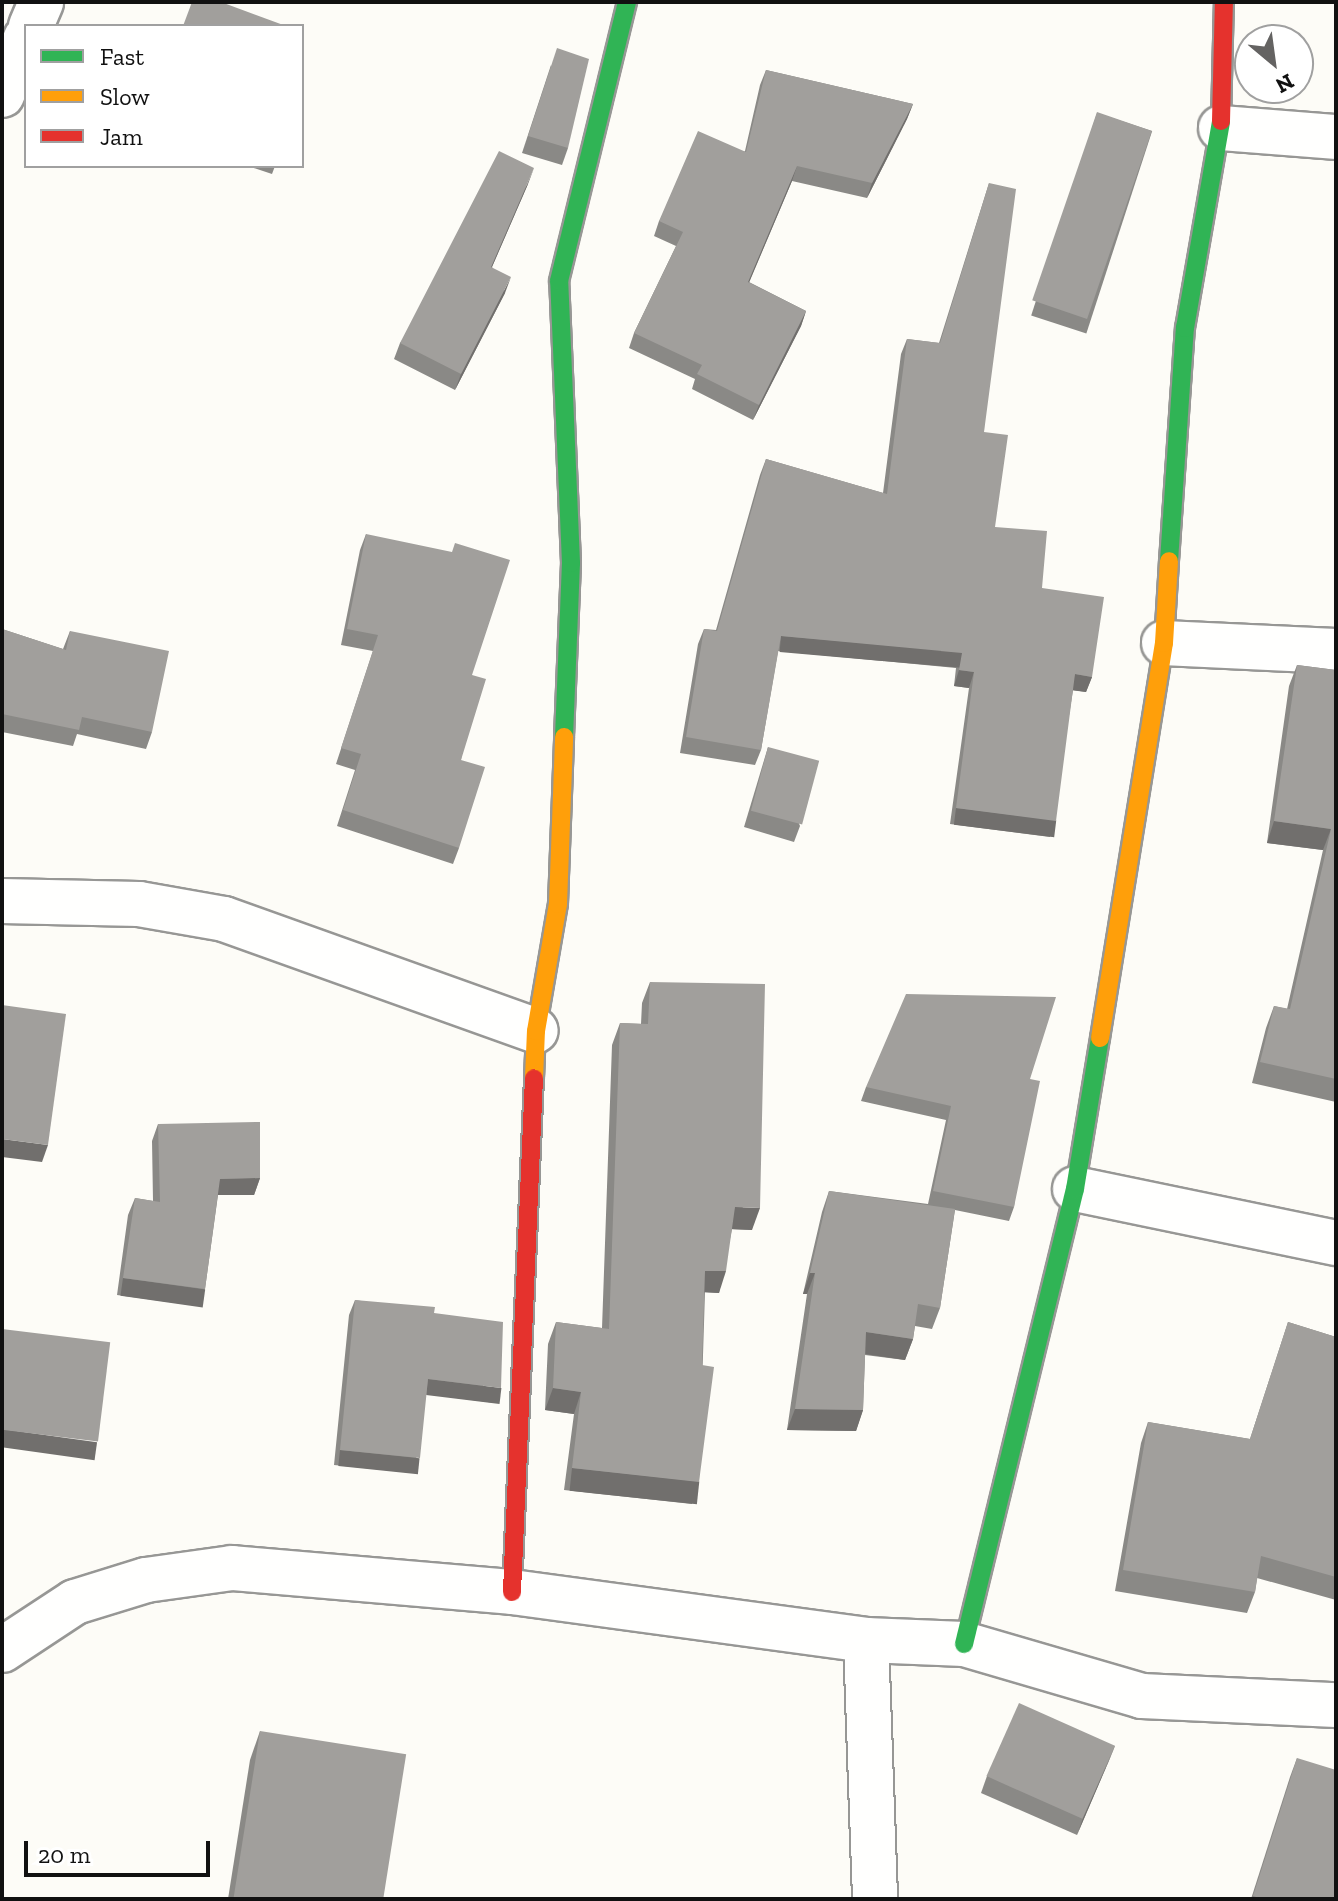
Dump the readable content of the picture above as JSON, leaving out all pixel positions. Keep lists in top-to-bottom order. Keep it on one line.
{"legend":["Fast","Slow","Jam"],"scale_bar":"20 m","north":"bottom right"}
